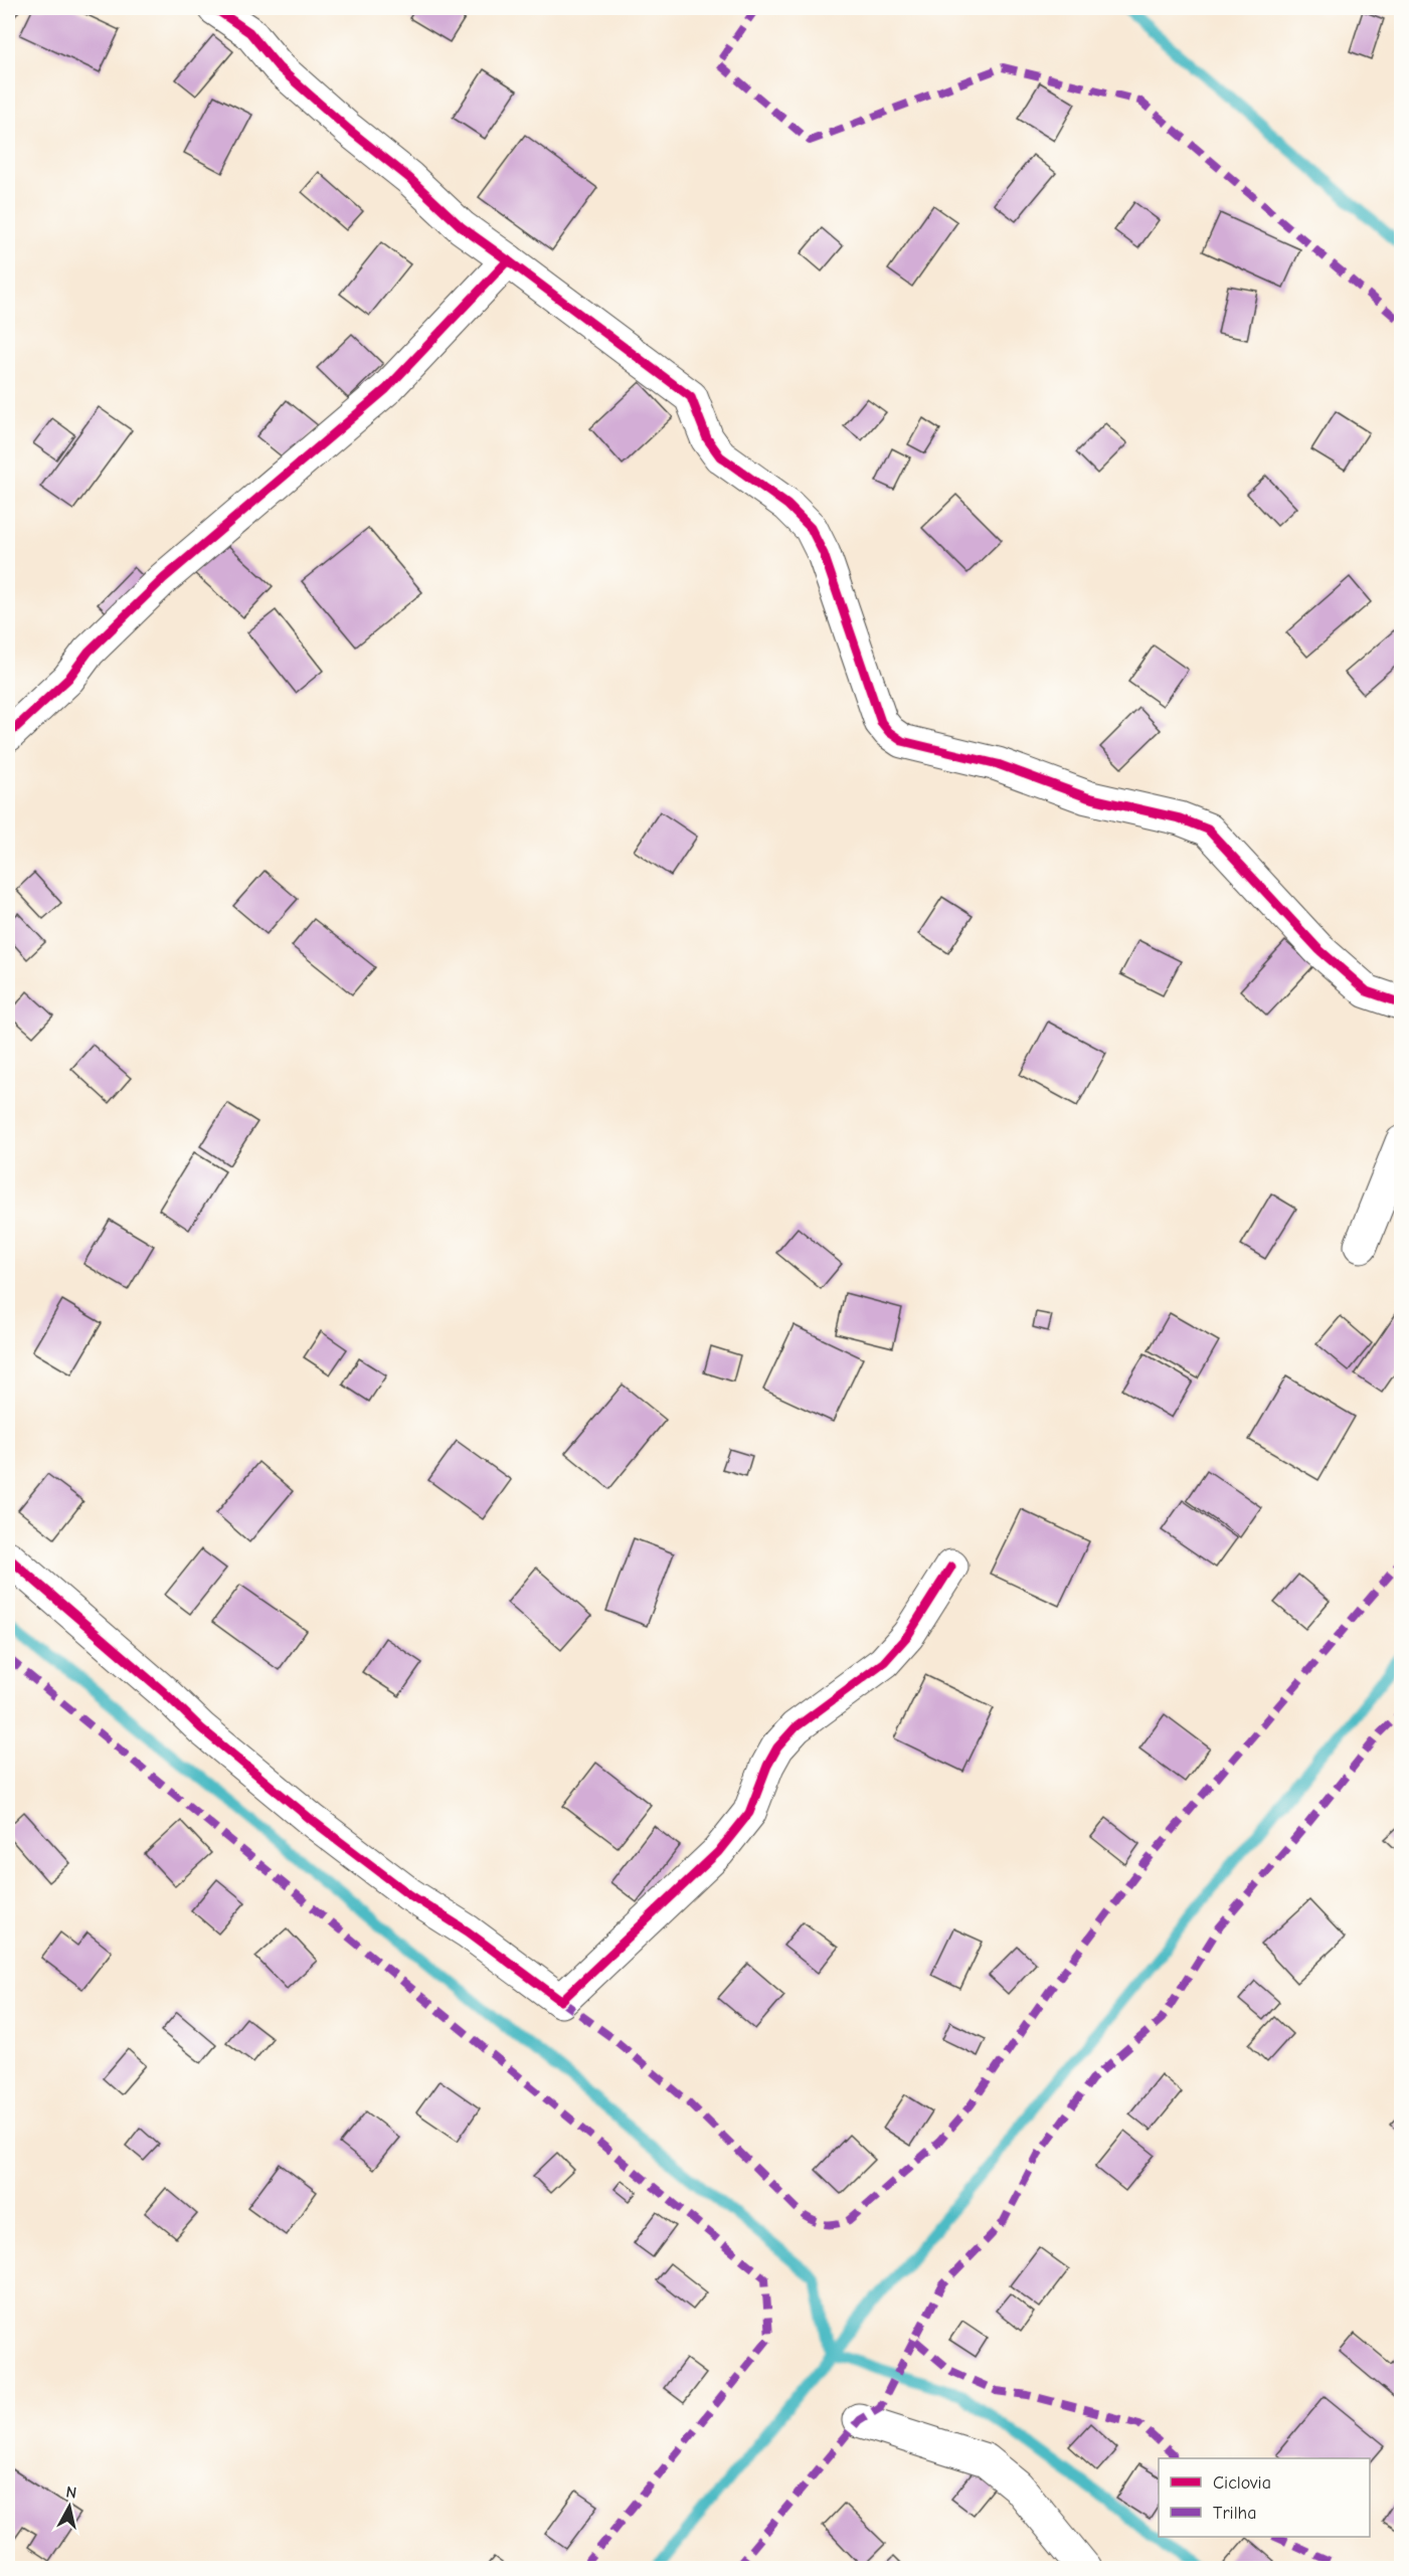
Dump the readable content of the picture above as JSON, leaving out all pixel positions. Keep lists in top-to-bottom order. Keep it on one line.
{"legend":["Ciclovia","Trilha"],"north":"top"}
